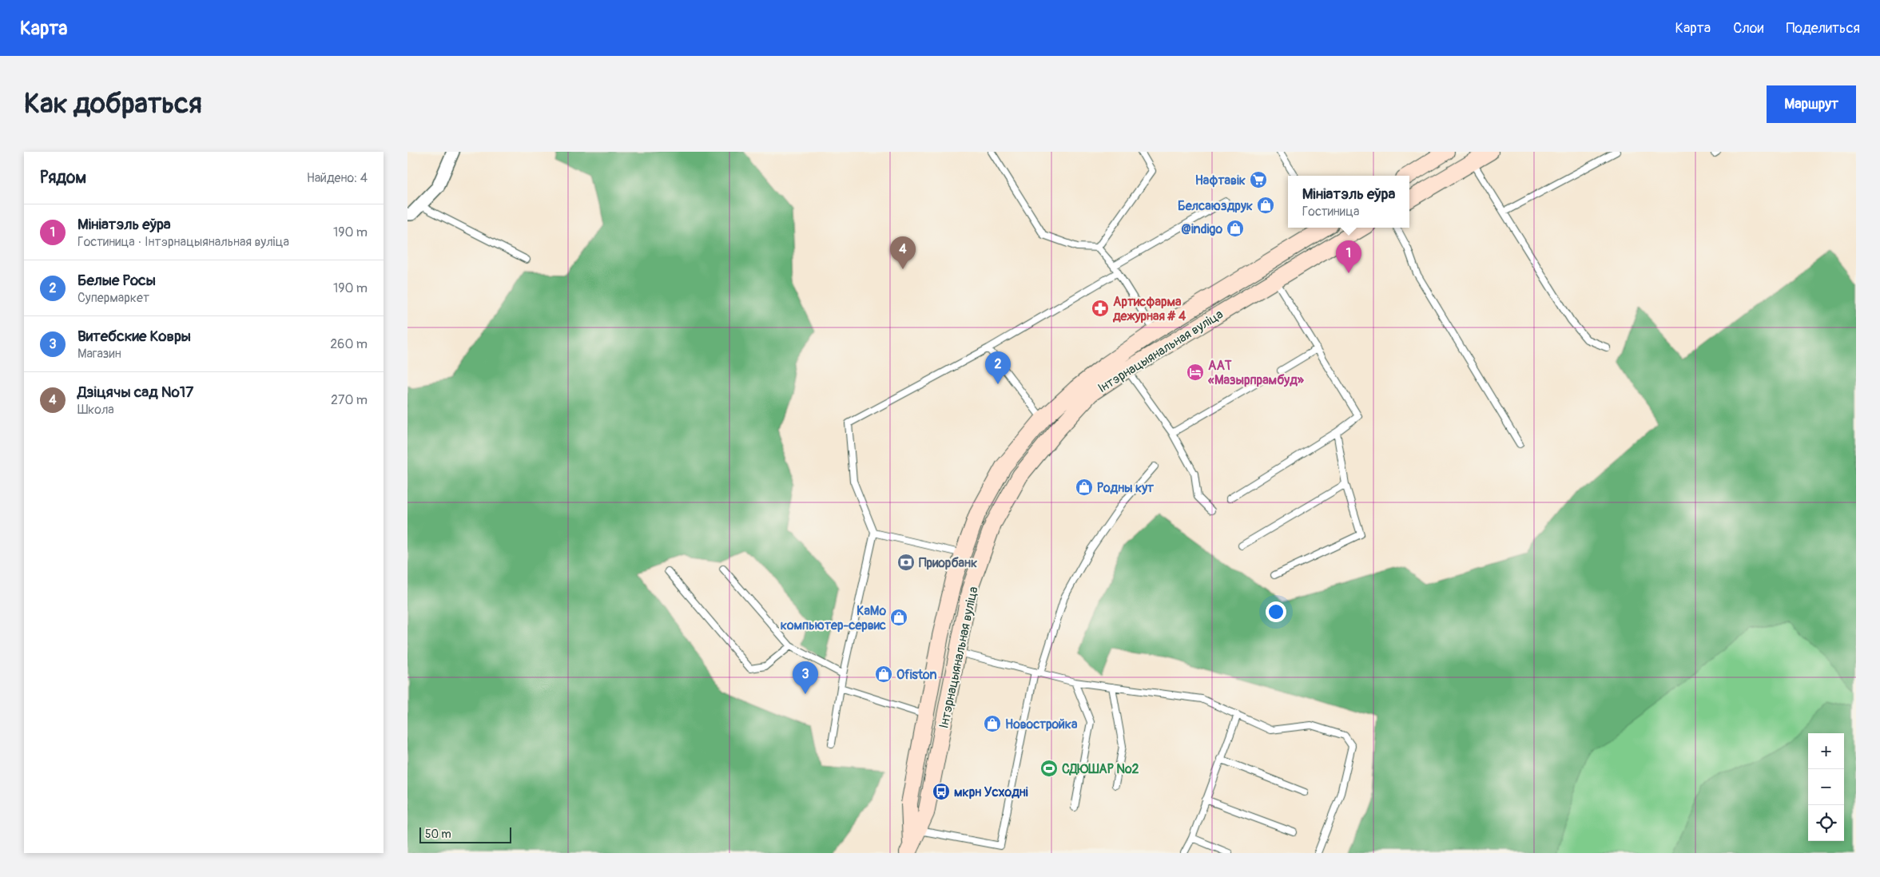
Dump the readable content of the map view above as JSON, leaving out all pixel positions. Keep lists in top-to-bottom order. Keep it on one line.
{"streets":{"main road":["Інтэрнацыянальная вуліца"]},"places":{"supermarket":["Нафтавік"],"shop":["Белсаюздрук","@indigo","Родны кут","КаМо компьютер-сервис","Ofiston","Новостройка"],"pharmacy":["Артисфарма дежурная # 4"],"hotel":["ААТ «Мазырпрамбуд»"],"bank":["Приорбанк"],"sports":["СДЮШАР №2"],"bus stop":["мкрн Усходні"]},"scale_bar":"50 m","page":{"header":"Карта","nav":["Карта","Слои","Поделиться"],"buttons":"Маршрут","title":"Как добраться","heading":["Рядом","Найдено: 4"],"popup":["Мініатэль еўра","Гостиница"],"list":[{"mark":"1","name":"Мініатэль еўра","note":"Гостиница · Інтэрнацыянальная вуліца","value":"190 m"},{"mark":"2","name":"Белые Росы","note":"Супермаркет","value":"190 m"},{"mark":"3","name":"Витебские Ковры","note":"Магазин","value":"260 m"},{"mark":"4","name":"Дзіцячы сад №17","note":"Школа","value":"270 m"}],"pins":["4","1","2","3"],"map_buttons":["+","−"],"scale":"50 m"}}
